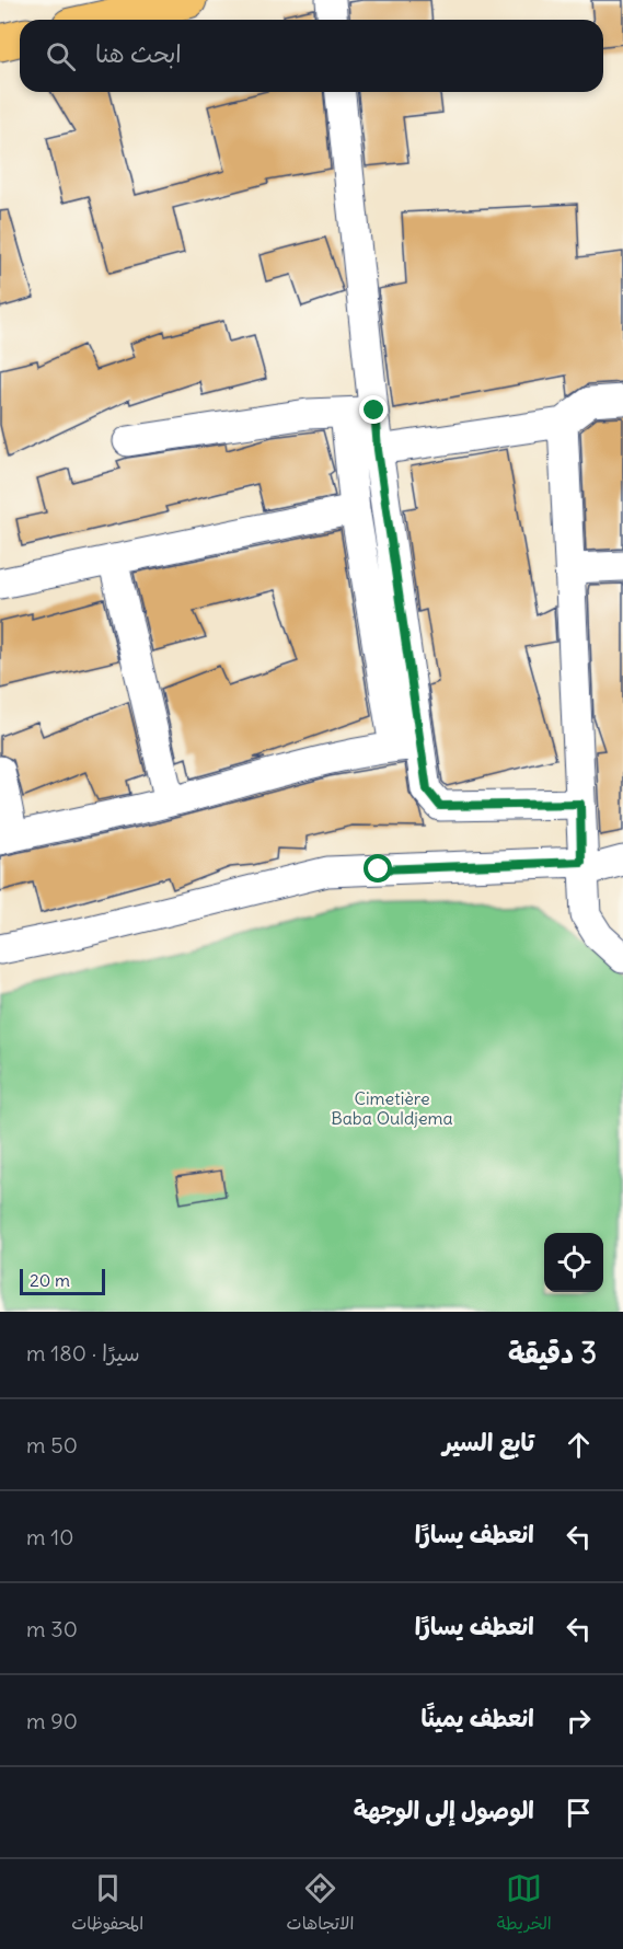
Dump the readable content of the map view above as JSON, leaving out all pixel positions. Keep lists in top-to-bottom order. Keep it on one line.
{"parks":["Cimetière Baba Ouldjema"],"scale_bar":"20 m","page":{"search":"ابحث هنا","scale":"20 m","heading":["3 دقيقة","سيرًا · 180 m"],"list":[["تابع السير","50 m"],["انعطف يسارًا","10 m"],["انعطف يسارًا","30 m"],["انعطف يمينًا","90 m"],"الوصول إلى الوجهة"],"nav":["الخريطة","الاتجاهات","المحفوظات"]}}
